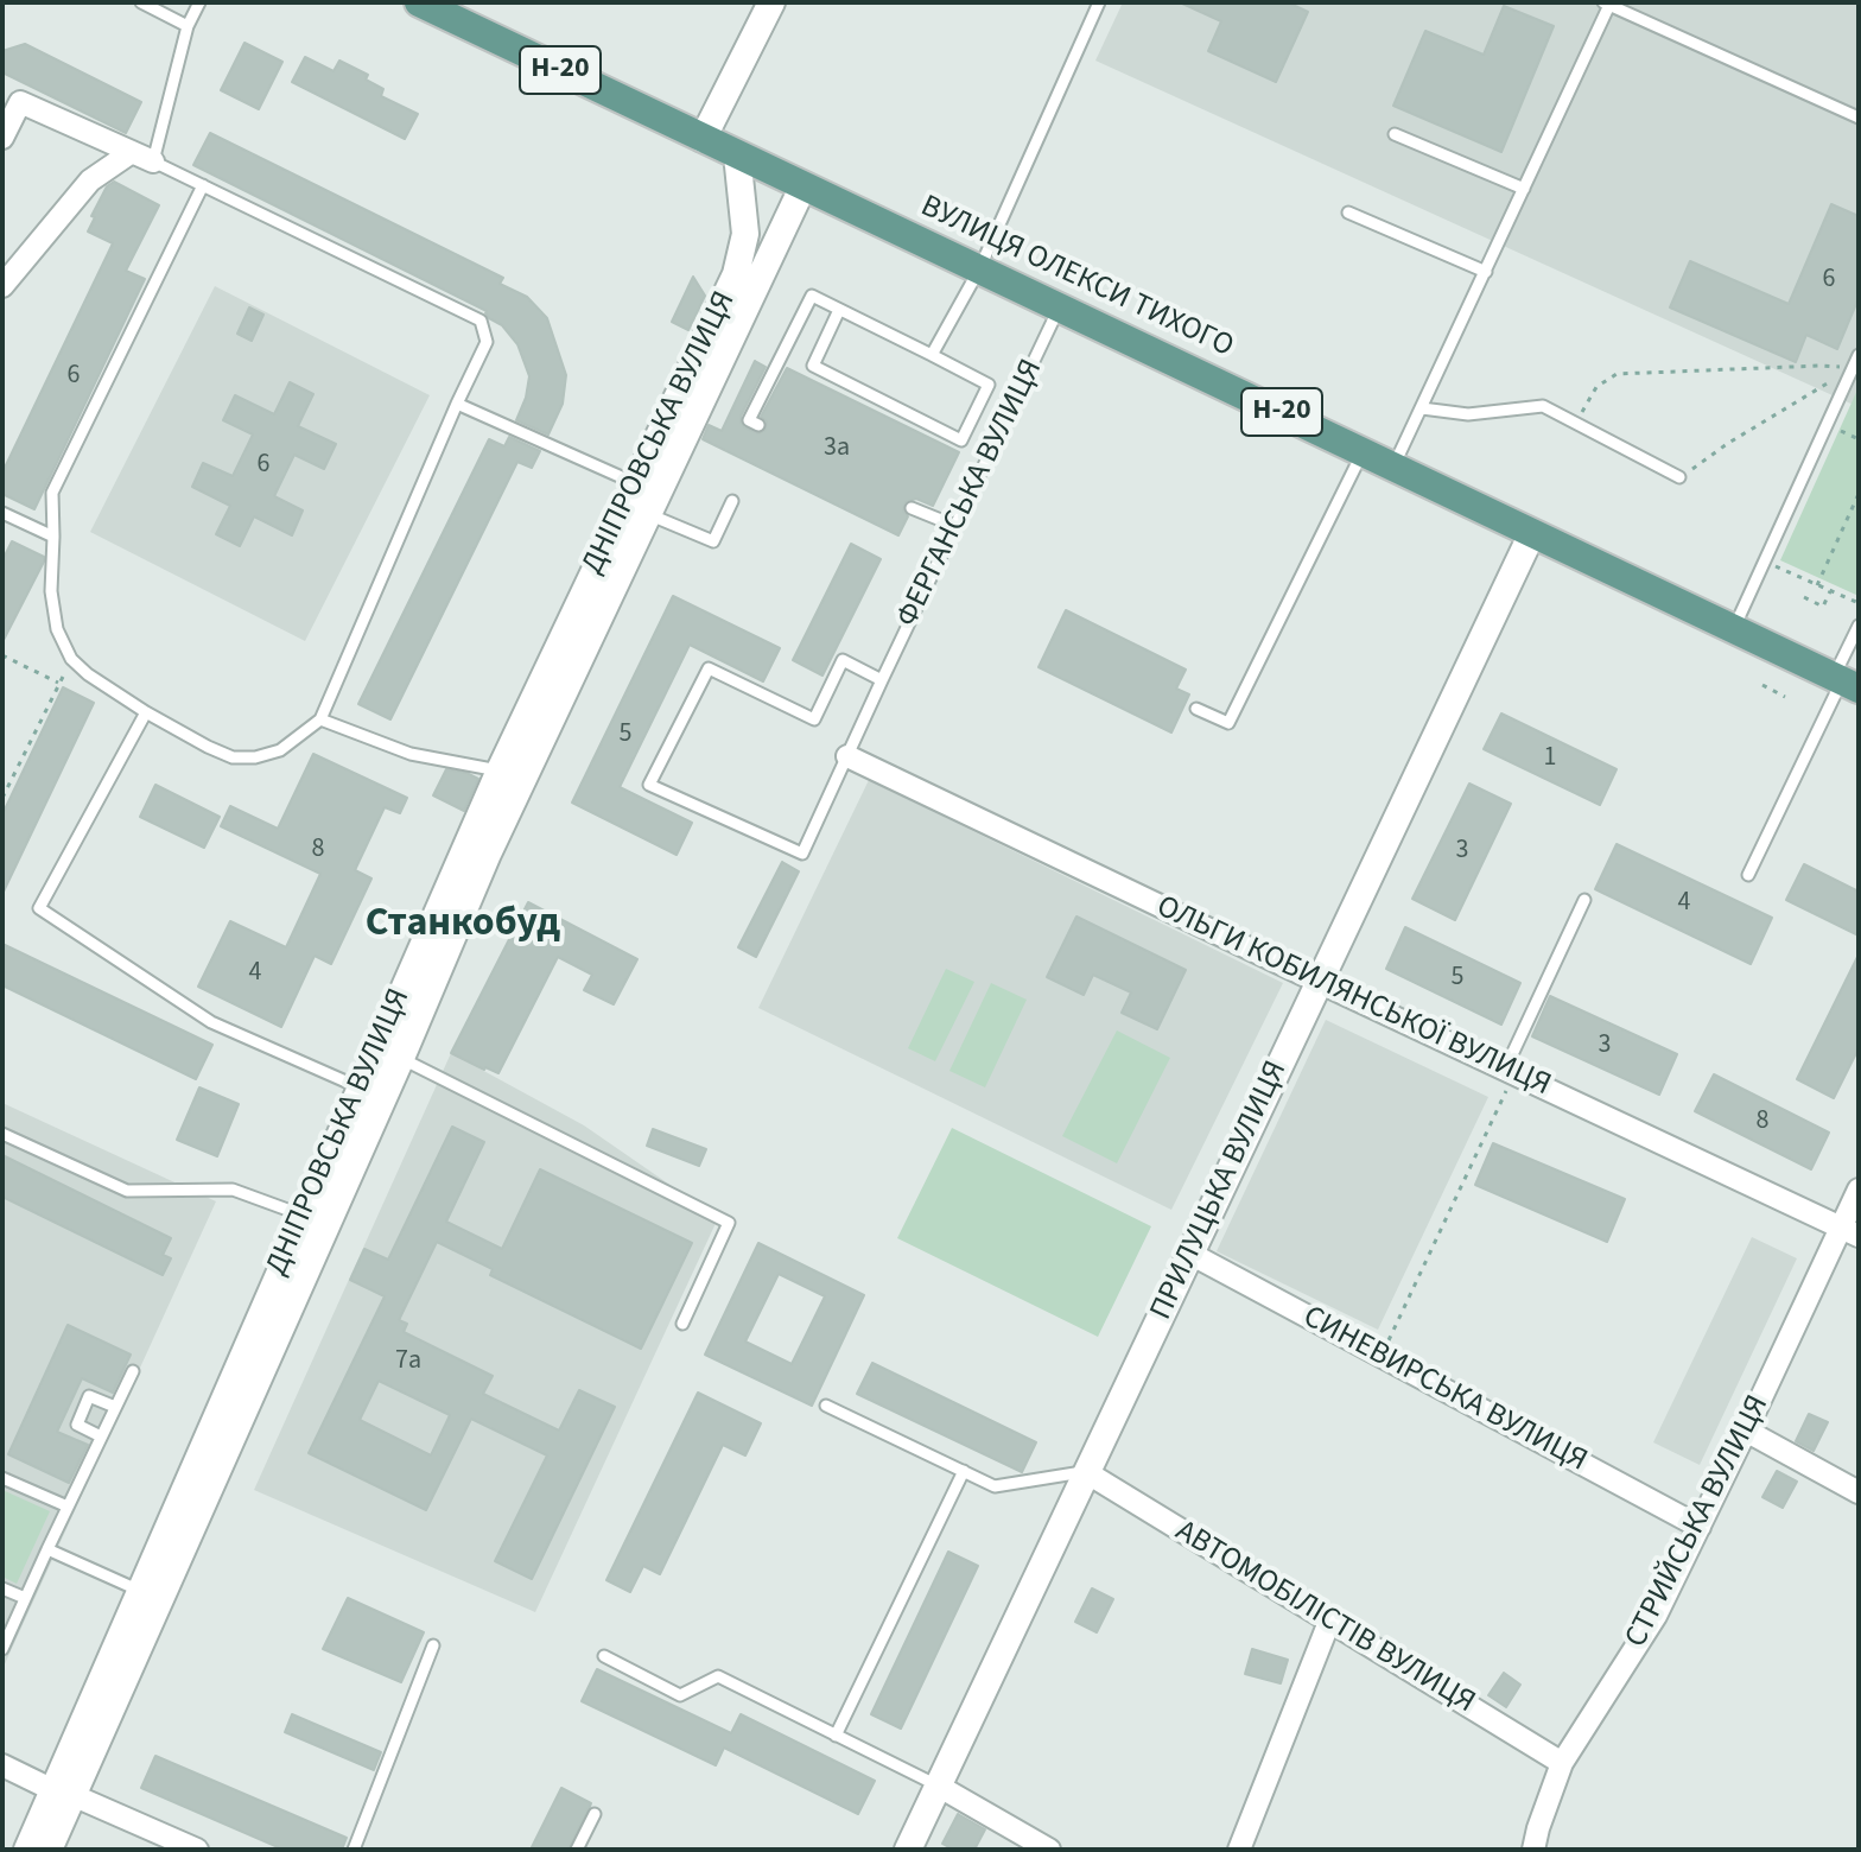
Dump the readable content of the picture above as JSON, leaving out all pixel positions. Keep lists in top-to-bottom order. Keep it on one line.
{"streets":{"main road":["Н-20","ВУЛИЦЯ ОЛЕКСИ ТИХОГО"],"street":["ДНІПРОВСЬКА ВУЛИЦЯ","ОЛЬГИ КОБИЛЯНСЬКОЇ ВУЛИЦЯ","ПРИЛУЦЬКА ВУЛИЦЯ","СИНЕВИРСЬКА ВУЛИЦЯ","СТРИЙСЬКА ВУЛИЦЯ","АВТОМОБІЛІСТІВ ВУЛИЦЯ"],"lane":["ФЕРГАНСЬКА ВУЛИЦЯ"]},"crossings":[["ВУЛИЦЯ ОЛЕКСИ ТИХОГО","ДНІПРОВСЬКА ВУЛИЦЯ"],["ВУЛИЦЯ ОЛЕКСИ ТИХОГО","ФЕРГАНСЬКА ВУЛИЦЯ"],["ВУЛИЦЯ ОЛЕКСИ ТИХОГО","ПРИЛУЦЬКА ВУЛИЦЯ"],["ФЕРГАНСЬКА ВУЛИЦЯ","ОЛЬГИ КОБИЛЯНСЬКОЇ ВУЛИЦЯ"],["ОЛЬГИ КОБИЛЯНСЬКОЇ ВУЛИЦЯ","ПРИЛУЦЬКА ВУЛИЦЯ"],["ОЛЬГИ КОБИЛЯНСЬКОЇ ВУЛИЦЯ","СТРИЙСЬКА ВУЛИЦЯ"],["ПРИЛУЦЬКА ВУЛИЦЯ","СИНЕВИРСЬКА ВУЛИЦЯ"],["ПРИЛУЦЬКА ВУЛИЦЯ","АВТОМОБІЛІСТІВ ВУЛИЦЯ"],["СИНЕВИРСЬКА ВУЛИЦЯ","СТРИЙСЬКА ВУЛИЦЯ"],["СТРИЙСЬКА ВУЛИЦЯ","АВТОМОБІЛІСТІВ ВУЛИЦЯ"]],"districts":["Станкобуд"],"house_numbers":["6","6","3а","6","5","1","8","3","4","4","5","3","8","7а"]}
